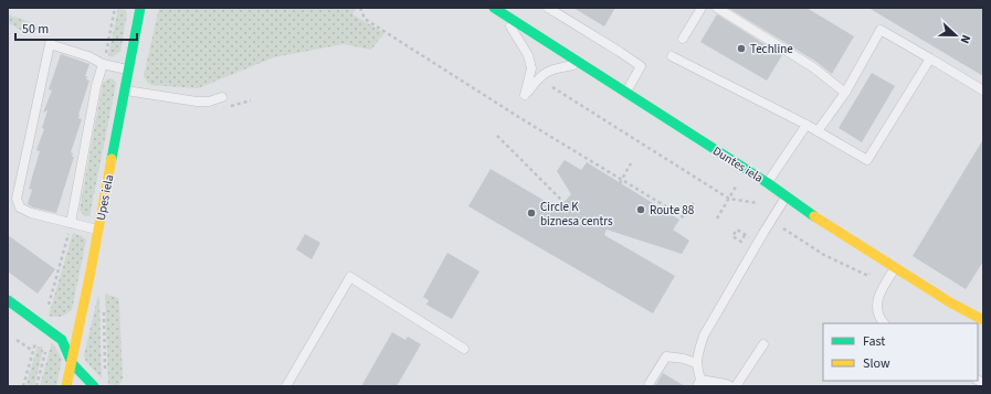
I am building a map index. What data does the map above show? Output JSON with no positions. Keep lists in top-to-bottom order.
{
  "streets": {
    "main road": ["Duntes iela", "Upes iela"]
  },
  "places": ["Techline", "Route 88", "Circle K biznesa centrs"],
  "legend": ["Fast", "Slow"],
  "scale_bar": "50 m",
  "north": "right"
}
